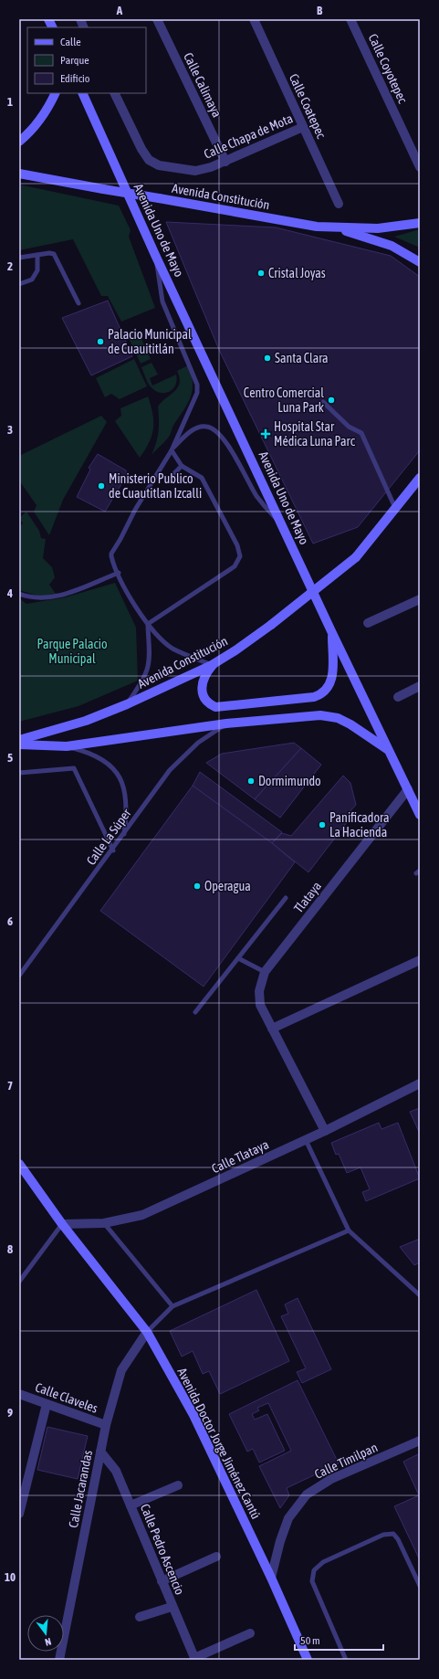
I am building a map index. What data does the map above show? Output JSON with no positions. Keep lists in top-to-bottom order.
{
  "streets": {
    "main road": ["Avenida Constitución", "Avenida Uno de Mayo", "Avenida Doctor Jorge Jiménez Cantú"],
    "street": [
      "Calle Coyotepec",
      "Calle Calimaya",
      "Calle Coatepec",
      "Calle Chapa de Mota",
      "Tlataya",
      "Calle Tlataya",
      "Calle Claveles",
      "Calle Timilpan",
      "Calle Jacarandas",
      "Calle Pedro Ascencio"
    ],
    "lane": ["Calle La Súper"]
  },
  "crossings": [
    ["Calle Calimaya", "Calle Chapa de Mota"],
    ["Calle Coatepec", "Calle Chapa de Mota"],
    ["Avenida Uno de Mayo", "Tlataya"],
    ["Tlataya", "Calle Tlataya"],
    ["Calle Tlataya", "Avenida Doctor Jorge Jiménez Cantú"],
    ["Calle Claveles", "Calle Jacarandas"],
    ["Avenida Doctor Jorge Jiménez Cantú", "Calle Timilpan"],
    ["Avenida Doctor Jorge Jiménez Cantú", "Calle Jacarandas"],
    ["Calle Jacarandas", "Calle Pedro Ascencio"]
  ],
  "parks": ["Parque Palacio Municipal"],
  "places": {
    "other": [
      "Cristal Joyas",
      "Palacio Municipal de Cuauititlán",
      "Santa Clara",
      "Centro Comercial Luna Park",
      "Ministerio Publico de Cuautitlan Izcalli",
      "Dormimundo",
      "Panificadora La Hacienda",
      "Operagua"
    ],
    "health": ["Hospital Star Médica Luna Parc"]
  },
  "legend": ["Calle", "Parque", "Edificio"],
  "scale_bar": "50 m",
  "north": "bottom",
  "grid": {
    "columns": ["A", "B"],
    "rows": [
      "1",
      "2",
      "3",
      "4",
      "5",
      "6",
      "7",
      "8",
      "9",
      "10"
    ]
  }
}
